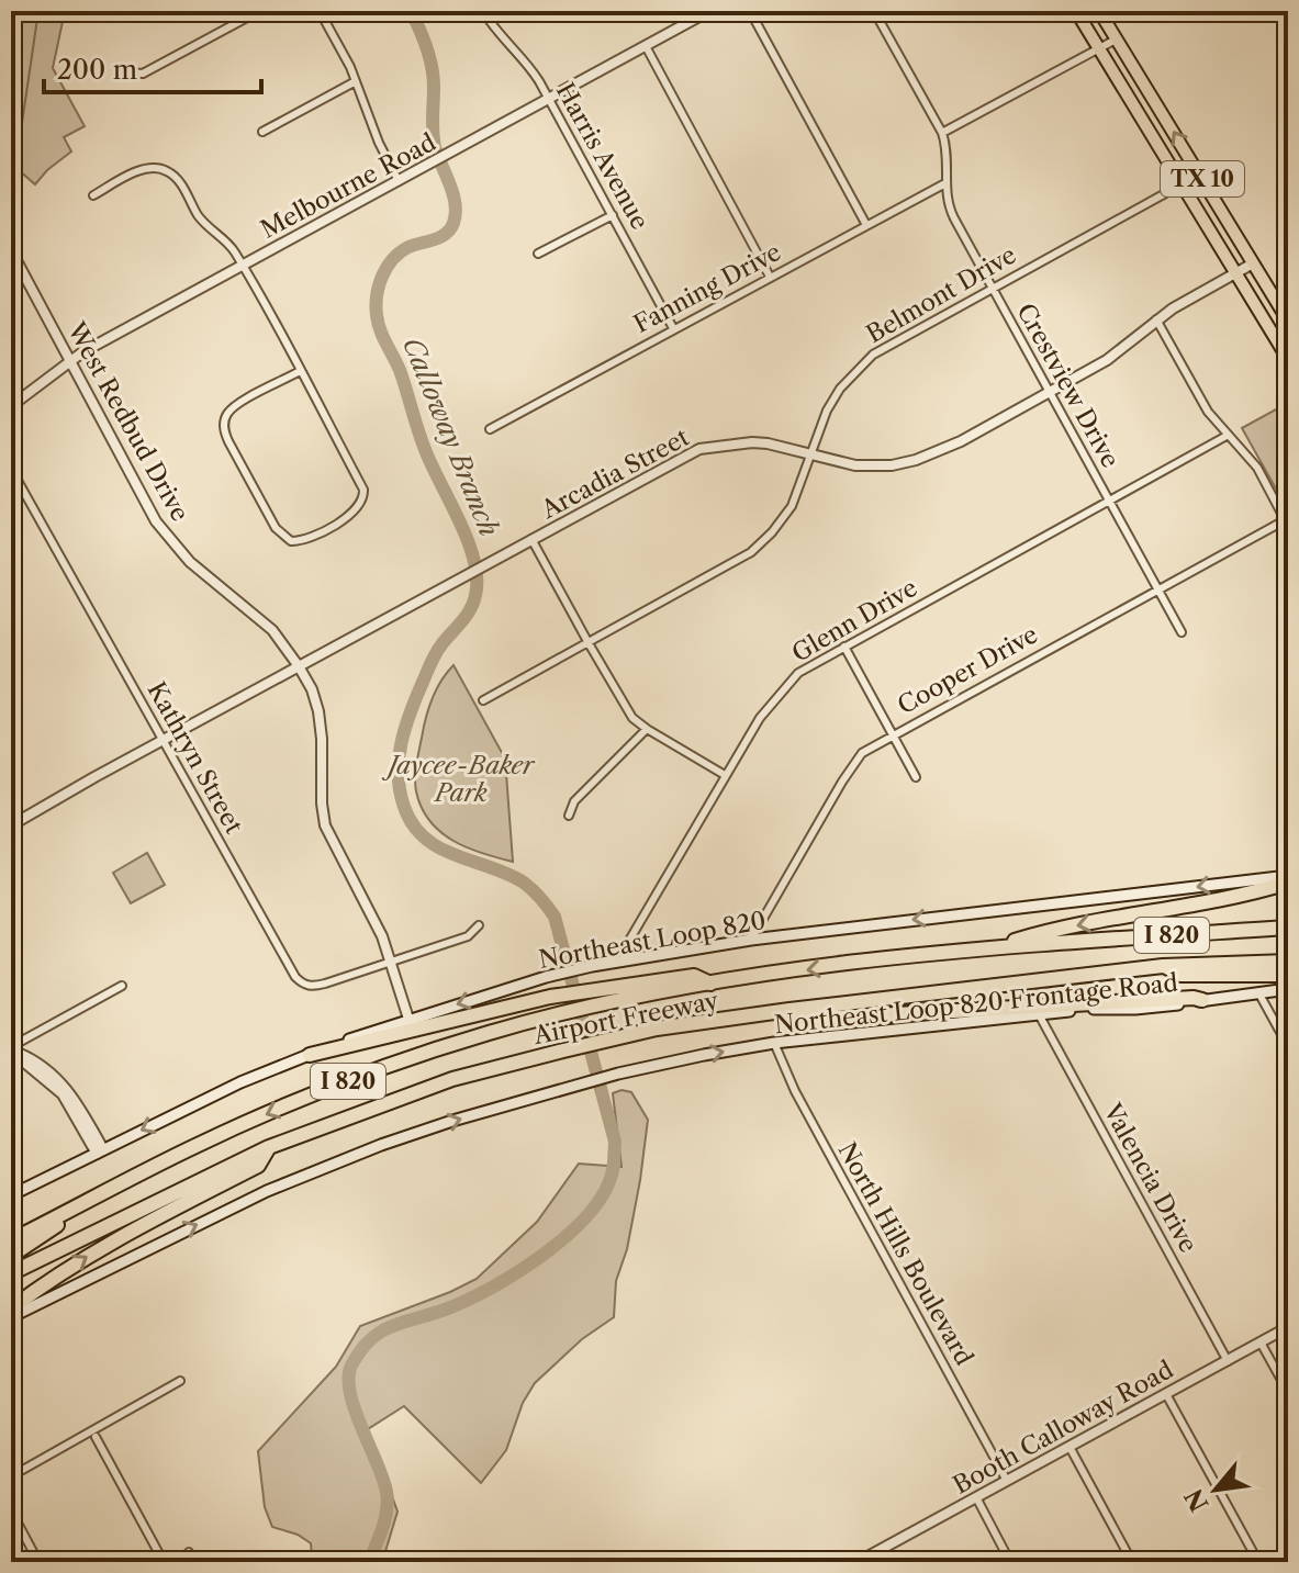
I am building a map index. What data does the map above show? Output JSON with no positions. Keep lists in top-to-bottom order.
{
  "streets": {
    "highway": ["I 820", "Airport Freeway"],
    "main road": ["TX 10", "Northeast Loop 820", "Northeast Loop 820 Frontage Road"],
    "street": [
      "Harris Avenue",
      "Melbourne Road",
      "Fanning Drive",
      "Belmont Drive",
      "Crestview Drive",
      "West Redbud Drive",
      "Arcadia Street",
      "Glenn Drive",
      "Cooper Drive",
      "Kathryn Street",
      "Valencia Drive",
      "North Hills Boulevard",
      "Booth Calloway Road"
    ]
  },
  "crossings": [
    ["Harris Avenue", "Melbourne Road"],
    ["Harris Avenue", "Fanning Drive"],
    ["TX 10", "Belmont Drive"],
    ["TX 10", "Arcadia Street"],
    ["Melbourne Road", "West Redbud Drive"],
    ["Fanning Drive", "Crestview Drive"],
    ["Belmont Drive", "Crestview Drive"],
    ["Belmont Drive", "Arcadia Street"],
    ["Crestview Drive", "Arcadia Street"],
    ["Crestview Drive", "Glenn Drive"],
    ["Crestview Drive", "Cooper Drive"],
    ["West Redbud Drive", "Arcadia Street"],
    ["West Redbud Drive", "Kathryn Street"],
    ["West Redbud Drive", "Northeast Loop 820"],
    ["Arcadia Street", "Kathryn Street"],
    ["Glenn Drive", "Northeast Loop 820"],
    ["Cooper Drive", "Northeast Loop 820"],
    ["I 820", "Airport Freeway"],
    ["Northeast Loop 820 Frontage Road", "Valencia Drive"],
    ["Northeast Loop 820 Frontage Road", "North Hills Boulevard"],
    ["Valencia Drive", "Booth Calloway Road"],
    ["North Hills Boulevard", "Booth Calloway Road"]
  ],
  "one_way": ["Northeast Loop 820", "Northeast Loop 820 Frontage Road"],
  "water": ["Calloway Branch"],
  "parks": ["Jaycee-Baker Park"],
  "scale_bar": "200 m",
  "north": "bottom left"
}
